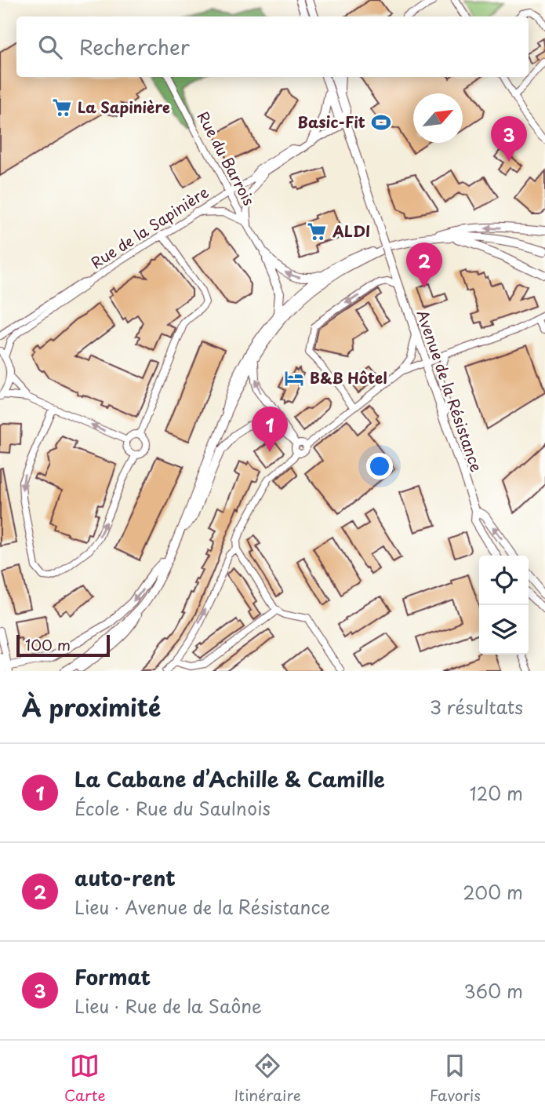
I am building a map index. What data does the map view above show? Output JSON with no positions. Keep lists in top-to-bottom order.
{
  "streets": {
    "main road": ["Avenue de la Résistance"],
    "street": ["Rue du Barrois", "Rue de la Sapinière"]
  },
  "crossings": [
    ["Rue du Barrois", "Rue de la Sapinière"],
    ["Rue de la Sapinière", "Avenue de la Résistance"]
  ],
  "places": {
    "supermarket": ["La Sapinière", "ALDI"],
    "sports": ["Basic-Fit"],
    "hotel": ["B&B Hôtel"]
  },
  "scale_bar": "100 m",
  "north": "top right",
  "page": {
    "search": "Rechercher",
    "pins": ["3", "2", "1"],
    "scale": "100 m",
    "heading": ["À proximité", "3 résultats"],
    "list": [
      {
        "mark": "1",
        "name": "La Cabane d’Achille & Camille",
        "note": "École · Rue du Saulnois",
        "value": "120 m"
      },
      {
        "mark": "2",
        "name": "auto-rent",
        "note": "Lieu · Avenue de la Résistance",
        "value": "200 m"
      },
      {
        "mark": "3",
        "name": "Format",
        "note": "Lieu · Rue de la Saône",
        "value": "360 m"
      }
    ],
    "nav": ["Carte", "Itinéraire", "Favoris"]
  }
}
